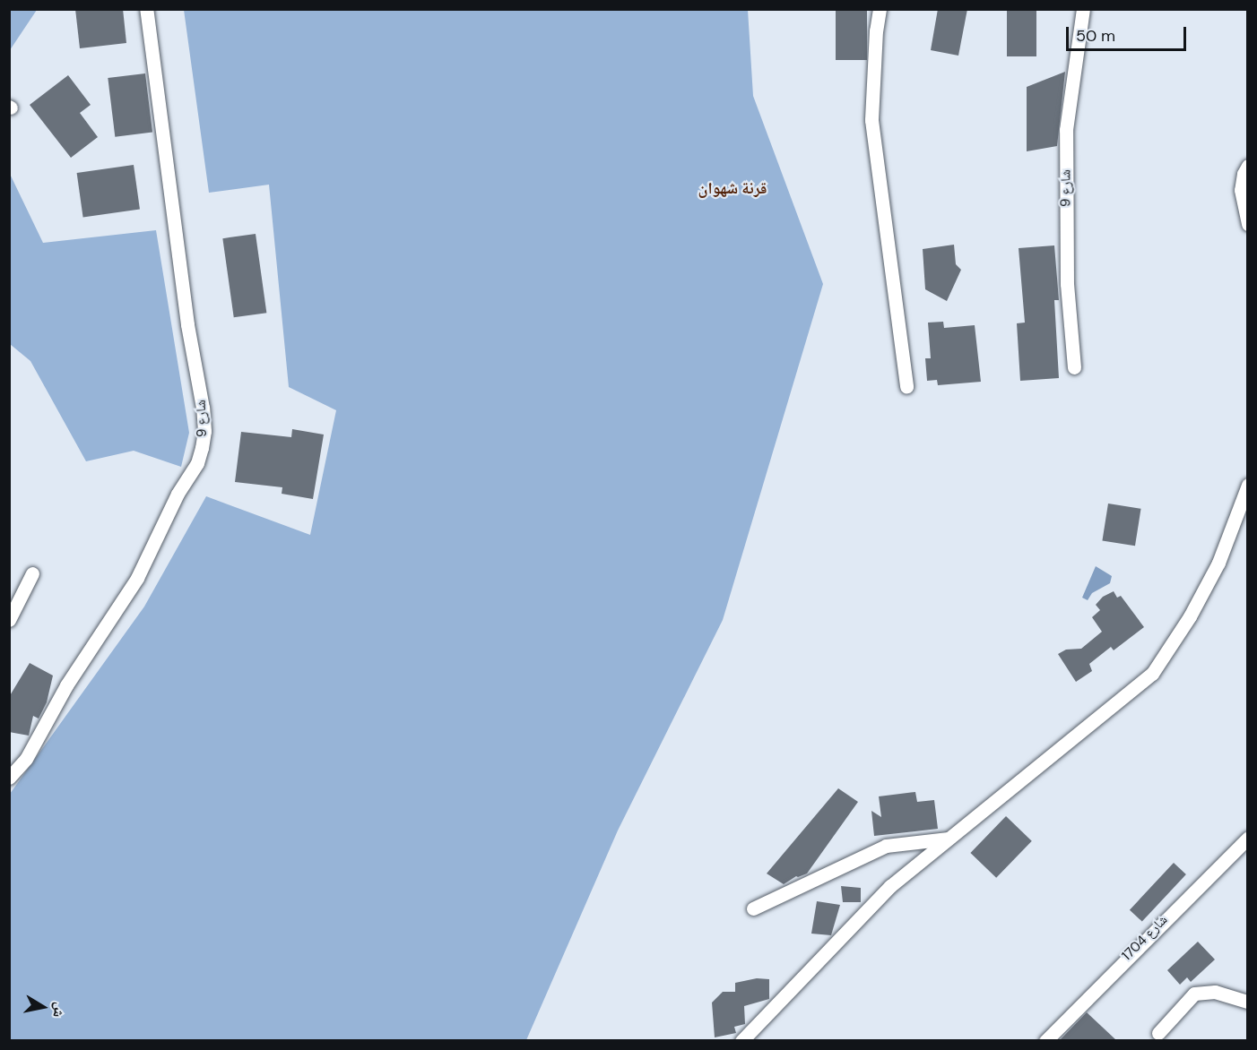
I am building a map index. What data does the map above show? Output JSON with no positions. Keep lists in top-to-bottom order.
{
  "streets": {
    "street": ["شارع 9", "شارع 1704"]
  },
  "districts": ["قرنة شهوان"],
  "scale_bar": "50 m",
  "north": "right"
}
